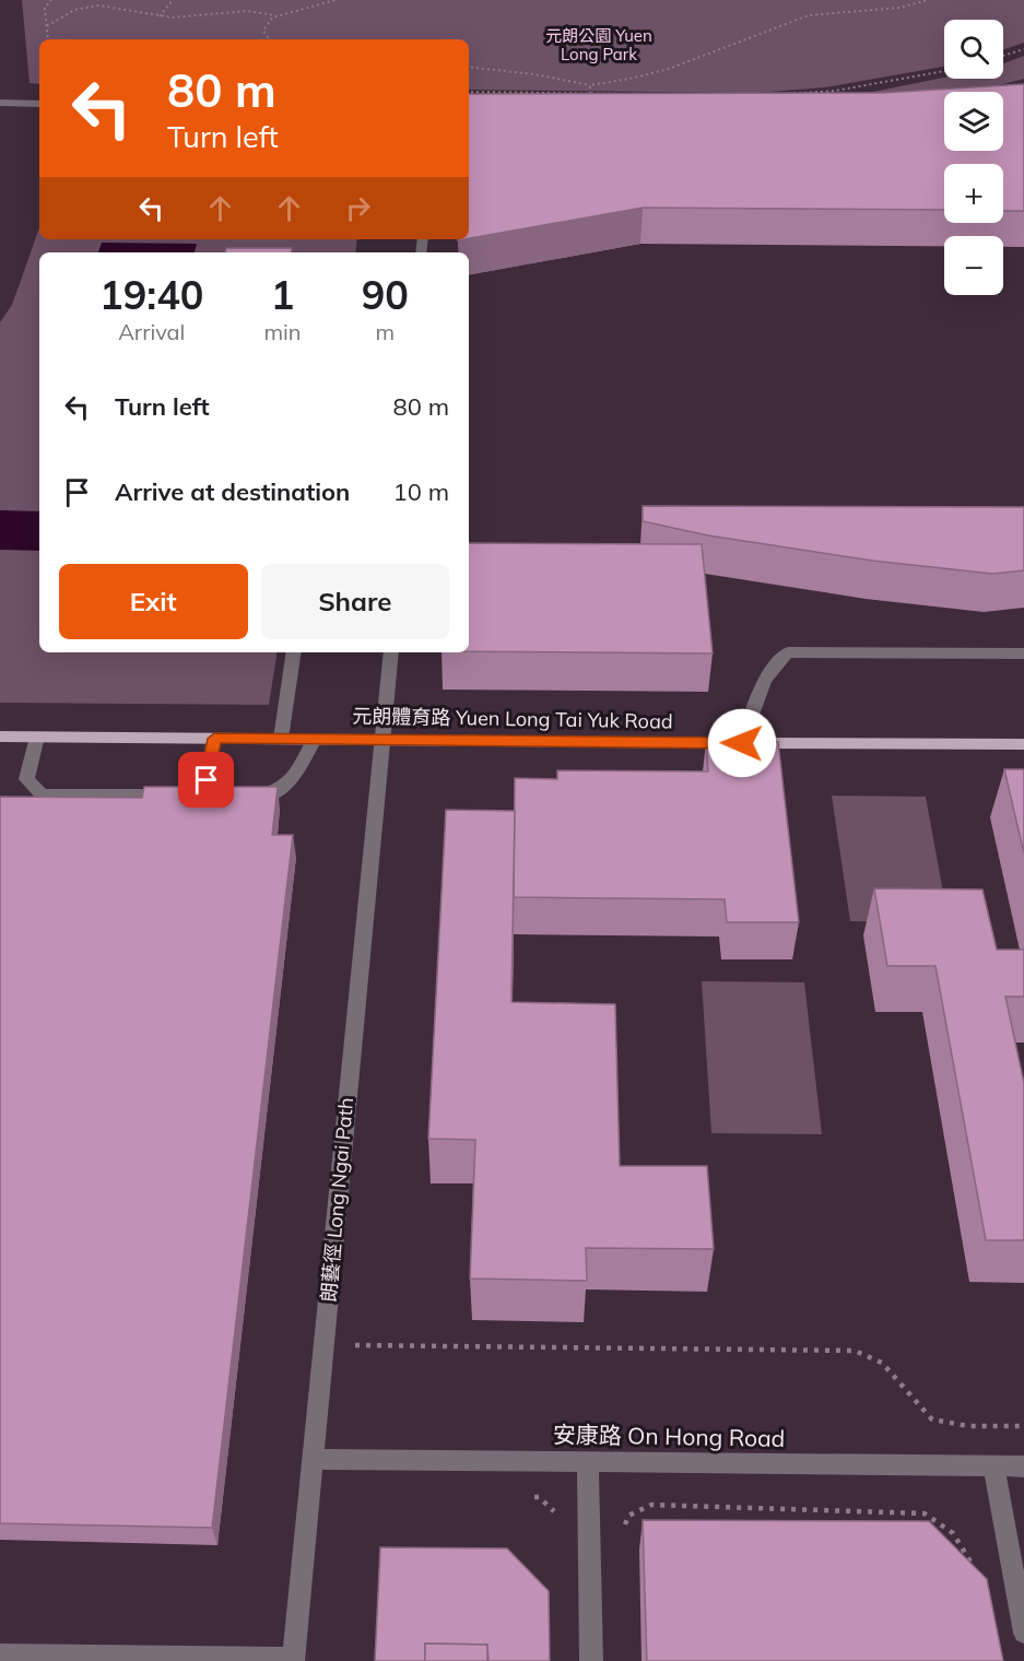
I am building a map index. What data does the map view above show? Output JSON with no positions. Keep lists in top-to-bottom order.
{
  "streets": {
    "main road": ["元朗體育路 Yuen Long Tai Yuk Road"],
    "street": ["朗藝徑 Long Ngai Path", "安康路 On Hong Road"]
  },
  "crossings": [
    ["元朗體育路 Yuen Long Tai Yuk Road", "朗藝徑 Long Ngai Path"],
    ["朗藝徑 Long Ngai Path", "安康路 On Hong Road"]
  ],
  "parks": ["元朗公園 Yuen Long Park"],
  "page": {
    "map_buttons": ["+", "−"],
    "turn": ["80 m", "Turn left"],
    "eta": [
      "19:40",
      "Arrival",
      "1",
      "min",
      "90",
      "m"
    ],
    "list": [
      {
        "name": "Turn left",
        "value": "80 m"
      },
      {
        "name": "Arrive at destination",
        "value": "10 m"
      }
    ],
    "buttons": ["Exit", "Share"]
  }
}
